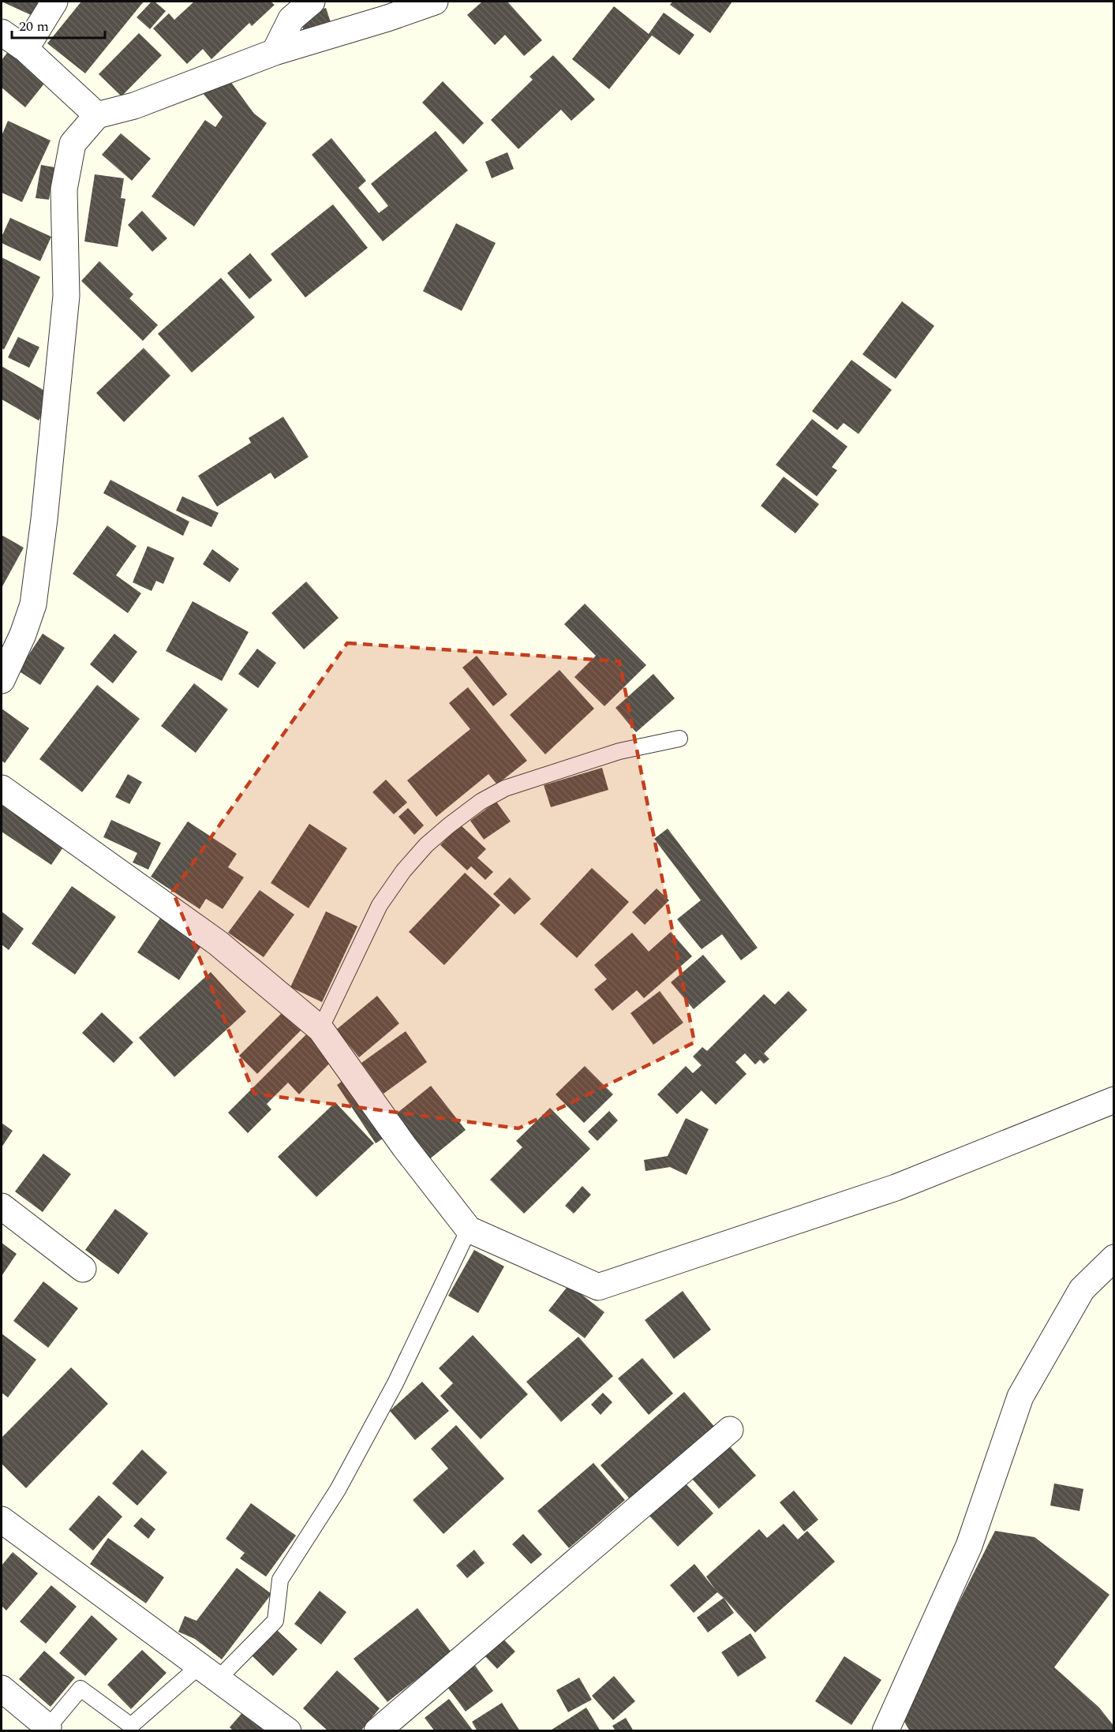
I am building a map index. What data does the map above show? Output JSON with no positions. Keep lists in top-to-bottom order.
{
  "scale_bar": "20 m"
}
